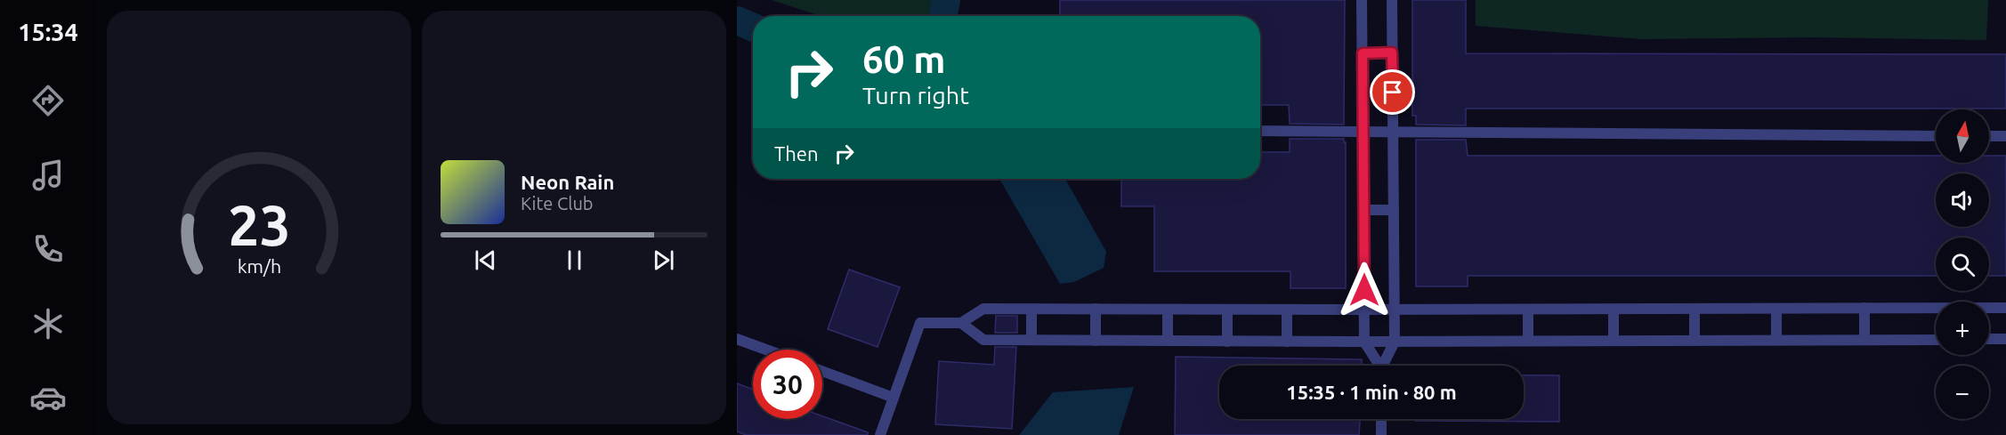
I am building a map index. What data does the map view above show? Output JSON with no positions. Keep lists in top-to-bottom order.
{
  "north": "top",
  "page": {
    "tabs": "15:34",
    "turn": ["60 m", "Turn right"],
    "map_buttons": ["+", "−"],
    "then": "Then",
    "song": ["Neon Rain", "Kite Club"],
    "limit": "30",
    "trip": "15:35 · 1 min · 80 m",
    "gauge": ["23", "km/h"]
  }
}
